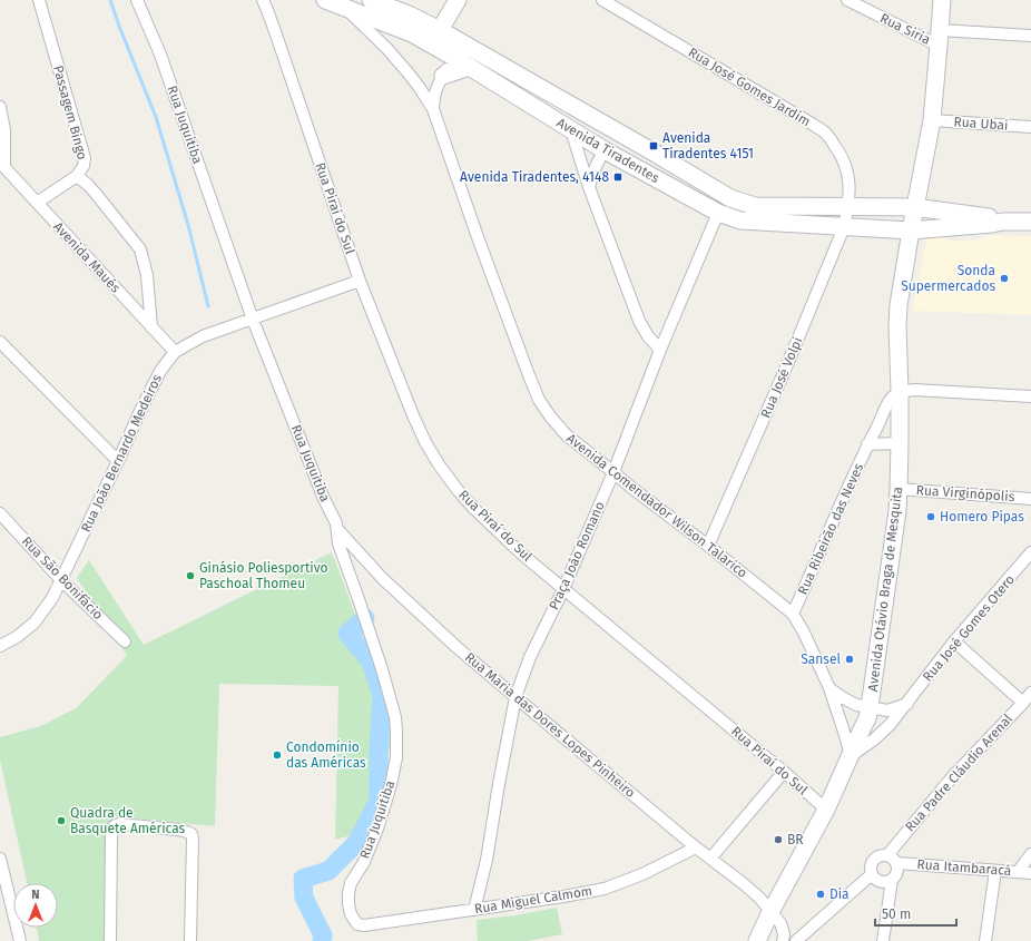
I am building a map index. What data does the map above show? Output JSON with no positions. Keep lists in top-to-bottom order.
{
  "streets": {
    "main road": ["Avenida Tiradentes", "Avenida Otávio Braga de Mesquita"],
    "street": [
      "Rua Siria",
      "Rua José Gomes Jardim",
      "Passagem Bingo",
      "Rua Ubai",
      "Rua Juquitiba",
      "Rua Piraí do Sul",
      "Avenida Maués",
      "Rua José Volpi",
      "Rua João Bernardo Medeiros",
      "Rua Virginópolis",
      "Avenida Comendador Wilson Talarico",
      "Rua Ribeirão das Neves",
      "Praça João Romano",
      "Rua São Bonifácio",
      "Rua José Gomes Otero",
      "Rua Maria das Dores Lopes Pinheiro",
      "Rua Padre Cláudio Arenal",
      "Rua Itambaracá",
      "Rua Miguel Calmom"
    ]
  },
  "crossings": [
    ["Rua Siria", "Avenida Otávio Braga de Mesquita"],
    ["Rua José Gomes Jardim", "Avenida Tiradentes"],
    ["Rua José Gomes Jardim", "Rua José Volpi"],
    ["Passagem Bingo", "Avenida Maués"],
    ["Rua Ubai", "Avenida Otávio Braga de Mesquita"],
    ["Rua Juquitiba", "Rua João Bernardo Medeiros"],
    ["Rua Juquitiba", "Rua Maria das Dores Lopes Pinheiro"],
    ["Rua Juquitiba", "Rua Miguel Calmom"],
    ["Avenida Tiradentes", "Rua José Volpi"],
    ["Avenida Tiradentes", "Avenida Comendador Wilson Talarico"],
    ["Avenida Tiradentes", "Praça João Romano"],
    ["Avenida Tiradentes", "Avenida Otávio Braga de Mesquita"],
    ["Rua Piraí do Sul", "Rua João Bernardo Medeiros"],
    ["Rua Piraí do Sul", "Praça João Romano"],
    ["Rua Piraí do Sul", "Avenida Otávio Braga de Mesquita"],
    ["Avenida Maués", "Rua João Bernardo Medeiros"],
    ["Rua José Volpi", "Avenida Comendador Wilson Talarico"],
    ["Rua João Bernardo Medeiros", "Rua São Bonifácio"],
    ["Rua Virginópolis", "Avenida Otávio Braga de Mesquita"],
    ["Avenida Comendador Wilson Talarico", "Rua Ribeirão das Neves"],
    ["Avenida Comendador Wilson Talarico", "Praça João Romano"],
    ["Avenida Comendador Wilson Talarico", "Avenida Otávio Braga de Mesquita"],
    ["Avenida Comendador Wilson Talarico", "Rua José Gomes Otero"],
    ["Rua Ribeirão das Neves", "Avenida Otávio Braga de Mesquita"],
    ["Praça João Romano", "Rua Maria das Dores Lopes Pinheiro"],
    ["Praça João Romano", "Rua Miguel Calmom"],
    ["Avenida Otávio Braga de Mesquita", "Rua José Gomes Otero"],
    ["Avenida Otávio Braga de Mesquita", "Rua Maria das Dores Lopes Pinheiro"],
    ["Rua Maria das Dores Lopes Pinheiro", "Rua Miguel Calmom"],
    ["Rua Padre Cláudio Arenal", "Rua Itambaracá"]
  ],
  "places": {
    "transit": ["Avenida Tiradentes 4151", "Avenida Tiradentes, 4148"],
    "other": [
      "Sonda Supermercados",
      "Homero Pipas",
      "Ginásio Poliesportivo Paschoal Thomeu",
      "Sansel",
      "Condomínio das Américas",
      "Quadra de Basquete Américas",
      "BR",
      "Dia"
    ]
  },
  "scale_bar": "50 m",
  "north": "top"
}
